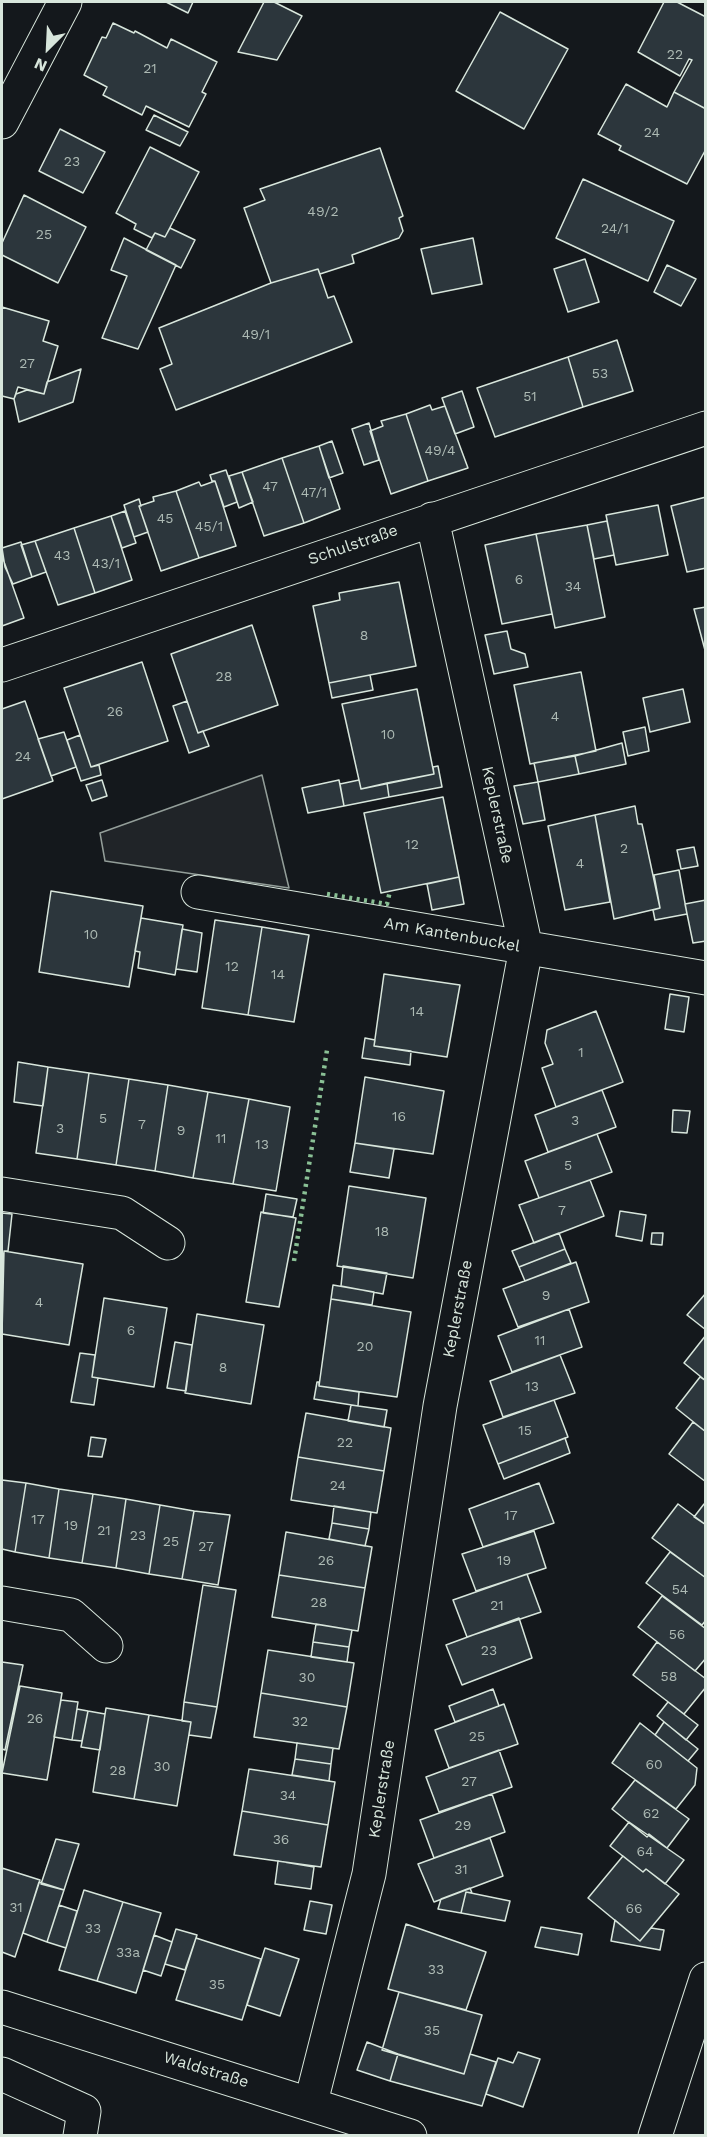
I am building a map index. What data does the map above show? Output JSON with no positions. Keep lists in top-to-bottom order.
{
  "streets": {
    "street": [
      "Schulstraße",
      "Keplerstraße",
      "Am Kantenbuckel",
      "Waldstraße"
    ]
  },
  "crossings": [
    ["Schulstraße", "Keplerstraße"],
    ["Keplerstraße", "Am Kantenbuckel"],
    ["Keplerstraße", "Waldstraße"]
  ],
  "house_numbers": [
    "22",
    "21",
    "24",
    "23",
    "49/2",
    "24/1",
    "25",
    "49/1",
    "27",
    "53",
    "51",
    "49/4",
    "47",
    "47/1",
    "45",
    "45/1",
    "43",
    "43/1",
    "6",
    "34",
    "8",
    "28",
    "26",
    "4",
    "10",
    "24",
    "12",
    "2",
    "4",
    "10",
    "12",
    "14",
    "14",
    "1",
    "16",
    "5",
    "3",
    "7",
    "3",
    "9",
    "11",
    "13",
    "5",
    "7",
    "18",
    "9",
    "4",
    "6",
    "11",
    "20",
    "8",
    "13",
    "15",
    "22",
    "24",
    "17",
    "17",
    "19",
    "21",
    "23",
    "25",
    "27",
    "26",
    "19",
    "54",
    "28",
    "21",
    "56",
    "23",
    "58",
    "30",
    "26",
    "32",
    "25",
    "60",
    "30",
    "28",
    "27",
    "34",
    "62",
    "29",
    "36",
    "64",
    "31",
    "31",
    "66",
    "33",
    "33a",
    "33",
    "35",
    "35"
  ],
  "north": "bottom left"
}
